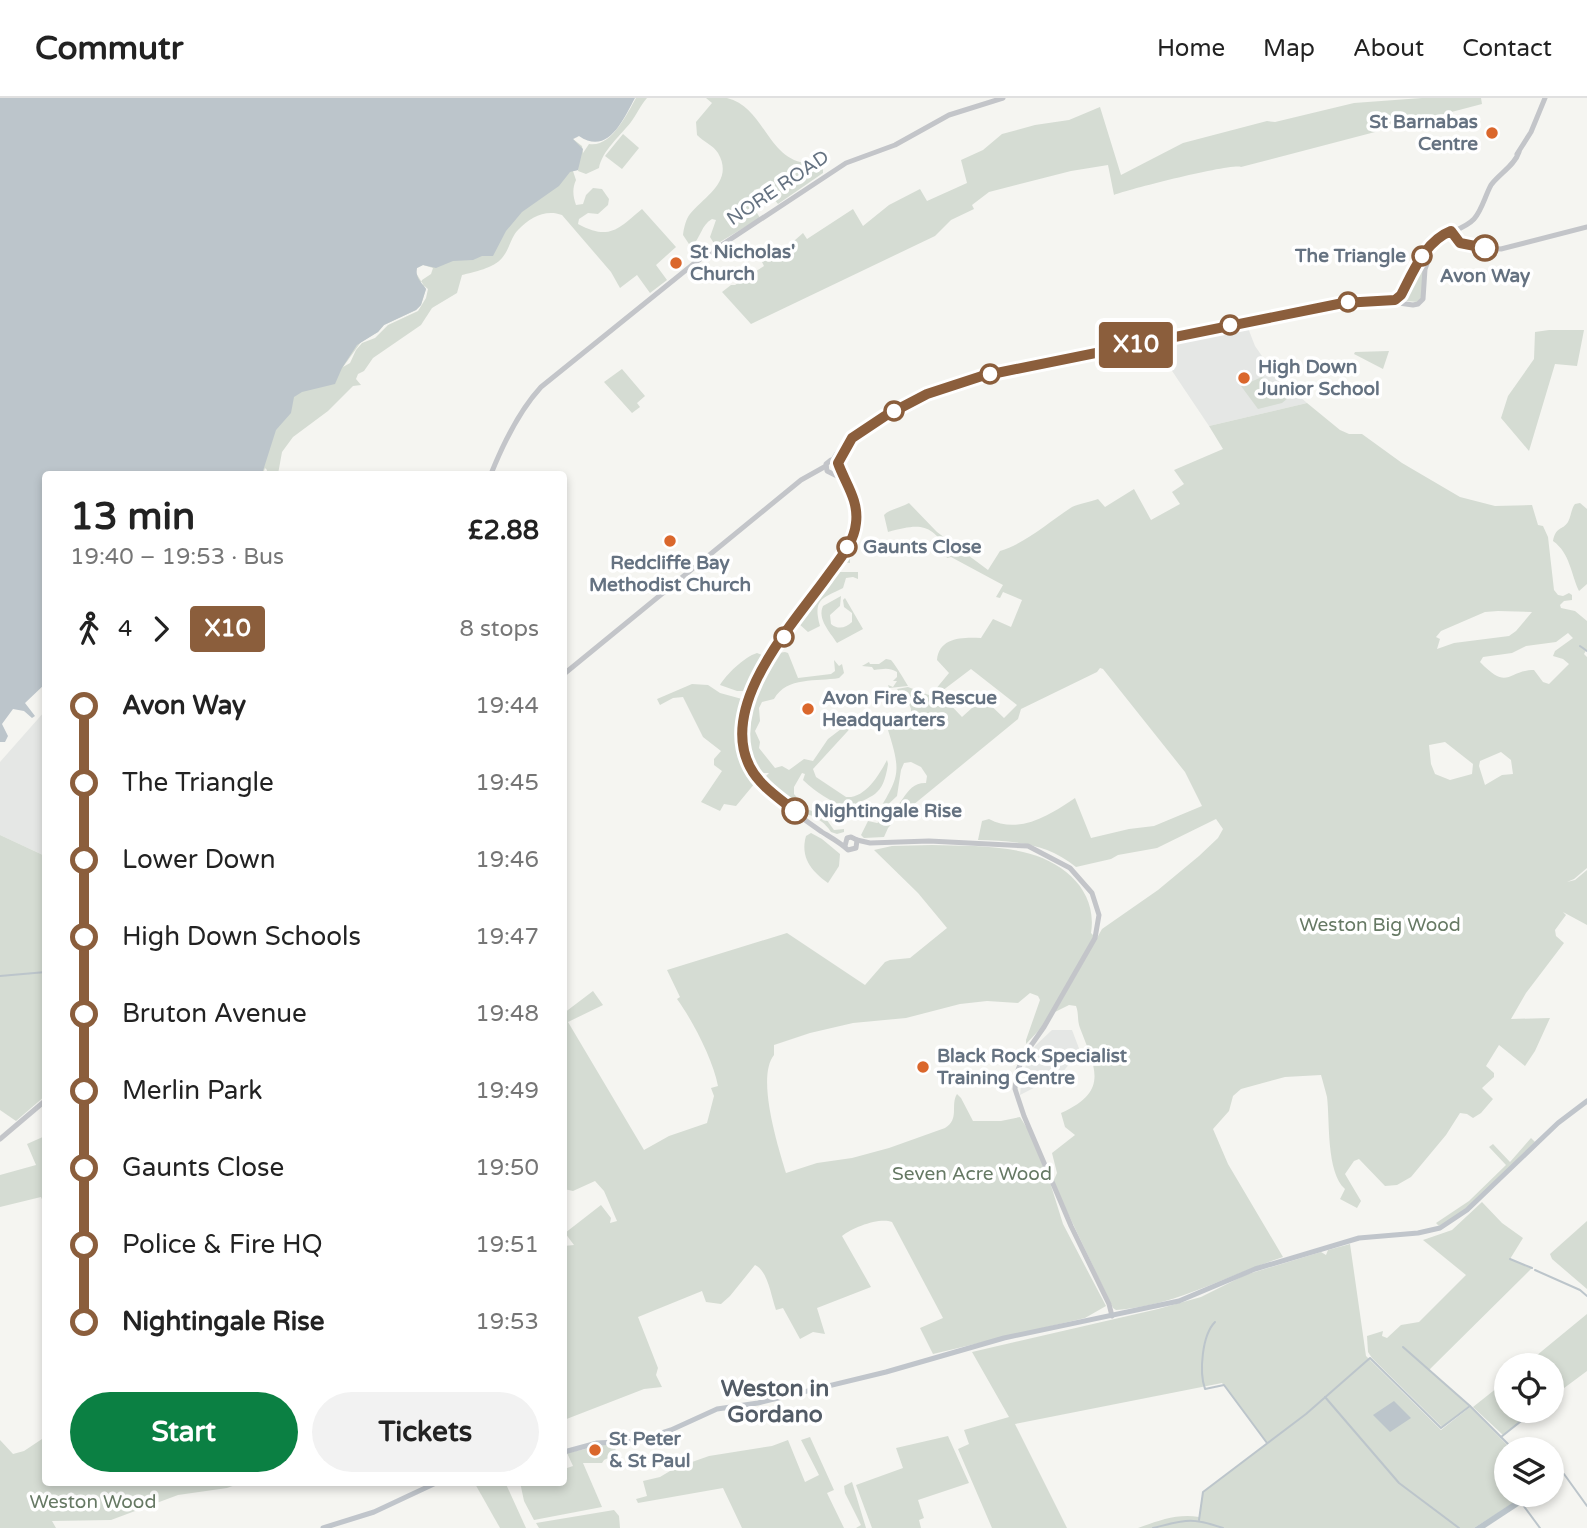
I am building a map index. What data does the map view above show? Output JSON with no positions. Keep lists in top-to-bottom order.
{
  "streets": {
    "street": ["NORE ROAD"]
  },
  "districts": ["Weston in Gordano"],
  "parks": ["Weston Big Wood", "Seven Acre Wood", "Weston Wood"],
  "places": [
    "St Barnabas Centre",
    "Avon Way",
    "The Triangle",
    "St Nicholas' Church",
    "High Down Junior School",
    "Redcliffe Bay Methodist Church",
    "Gaunts Close",
    "Avon Fire & Rescue Headquarters",
    "Nightingale Rise",
    "Black Rock Specialist Training Centre",
    "St Peter & St Paul"
  ],
  "lines": ["bus line X10"],
  "page": {
    "header": "Commutr",
    "nav": [
      "Home",
      "Map",
      "About",
      "Contact"
    ],
    "on_map": "X10",
    "heading": ["13 min", "19:40 – 19:53 · Bus", "£2.88"],
    "legs": ["4", "X10", "8 stops"],
    "list": [
      {
        "name": "Avon Way",
        "value": "19:44"
      },
      {
        "name": "The Triangle",
        "value": "19:45"
      },
      {
        "name": "Lower Down",
        "value": "19:46"
      },
      {
        "name": "High Down Schools",
        "value": "19:47"
      },
      {
        "name": "Bruton Avenue",
        "value": "19:48"
      },
      {
        "name": "Merlin Park",
        "value": "19:49"
      },
      {
        "name": "Gaunts Close",
        "value": "19:50"
      },
      {
        "name": "Police & Fire HQ",
        "value": "19:51"
      },
      {
        "name": "Nightingale Rise",
        "value": "19:53"
      }
    ],
    "buttons": ["Start", "Tickets"]
  }
}
